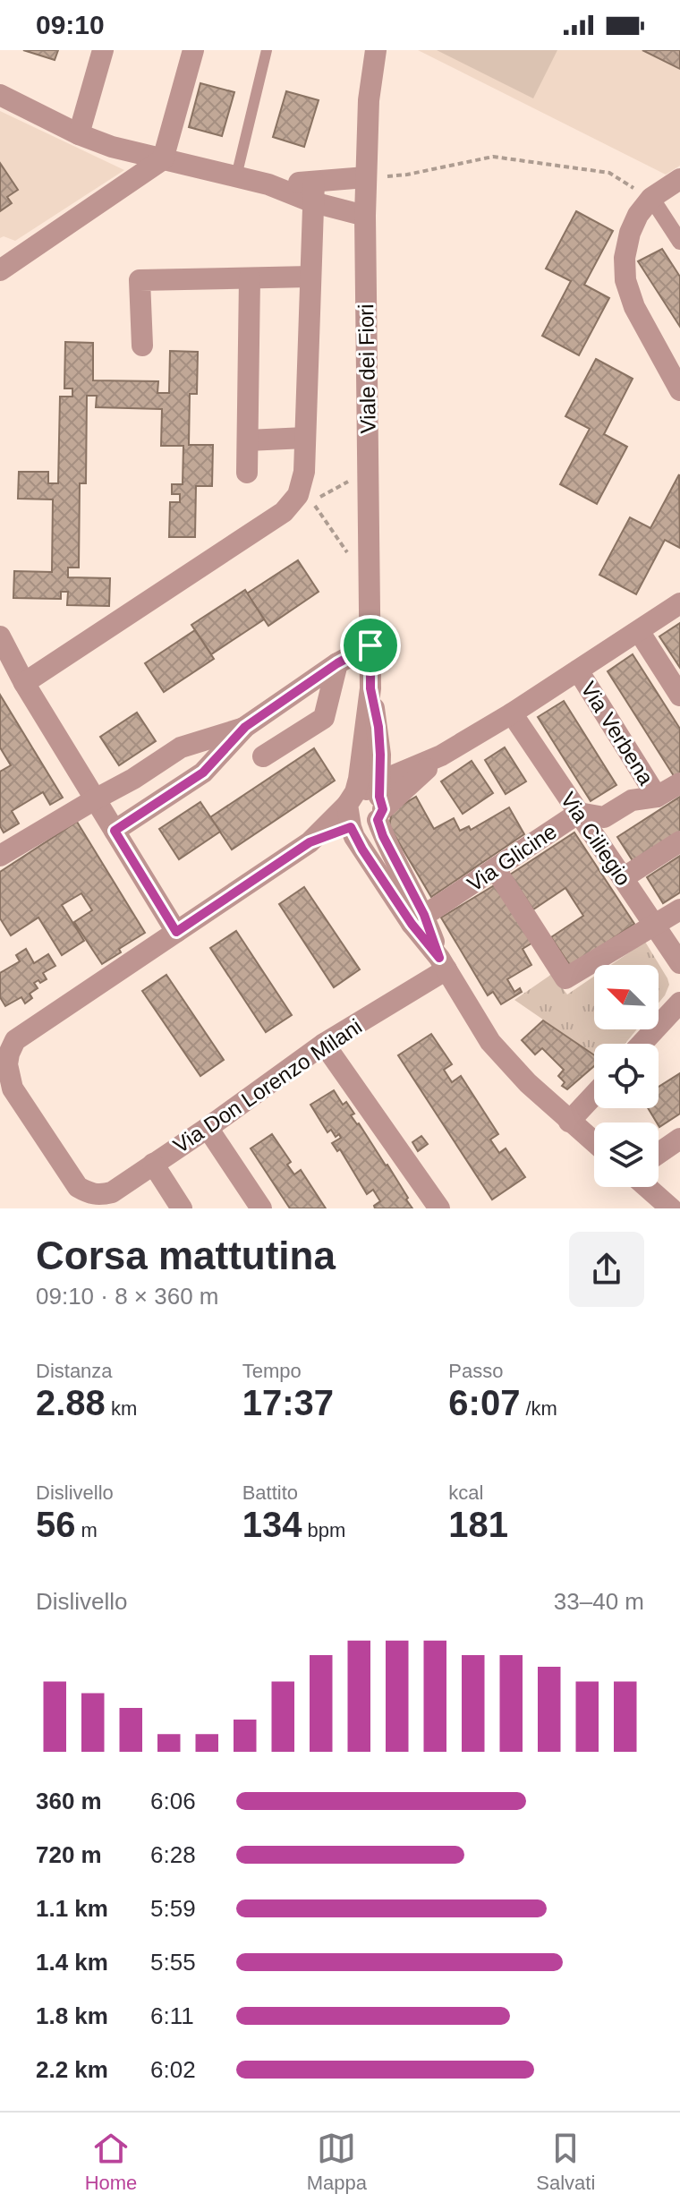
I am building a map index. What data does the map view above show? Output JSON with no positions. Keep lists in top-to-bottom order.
{
  "streets": {
    "street": [
      "Viale dei Fiori",
      "Via Verbena",
      "Via Ciliegio",
      "Via Glicine",
      "Via Don Lorenzo Milani"
    ]
  },
  "crossings": [
    ["Via Verbena", "Via Glicine"],
    ["Via Ciliegio", "Via Glicine"]
  ],
  "north": "top left",
  "page": {
    "status": "09:10",
    "heading": ["Corsa mattutina", "09:10 · 8 × 360 m"],
    "stats": [
      ["Distanza", "2.88 km"],
      ["Tempo", "17:37"],
      ["Passo", "6:07 /km"],
      ["Dislivello", "56 m"],
      ["Battito", "134 bpm"],
      ["kcal", "181"]
    ],
    "chart": ["Dislivello", "33–40 m"],
    "list": [
      {
        "name": "360 m",
        "note": "6:06"
      },
      {
        "name": "720 m",
        "note": "6:28"
      },
      {
        "name": "1.1 km",
        "note": "5:59"
      },
      {
        "name": "1.4 km",
        "note": "5:55"
      },
      {
        "name": "1.8 km",
        "note": "6:11"
      },
      {
        "name": "2.2 km",
        "note": "6:02"
      }
    ],
    "tabs": ["Home", "Mappa", "Salvati"]
  }
}
